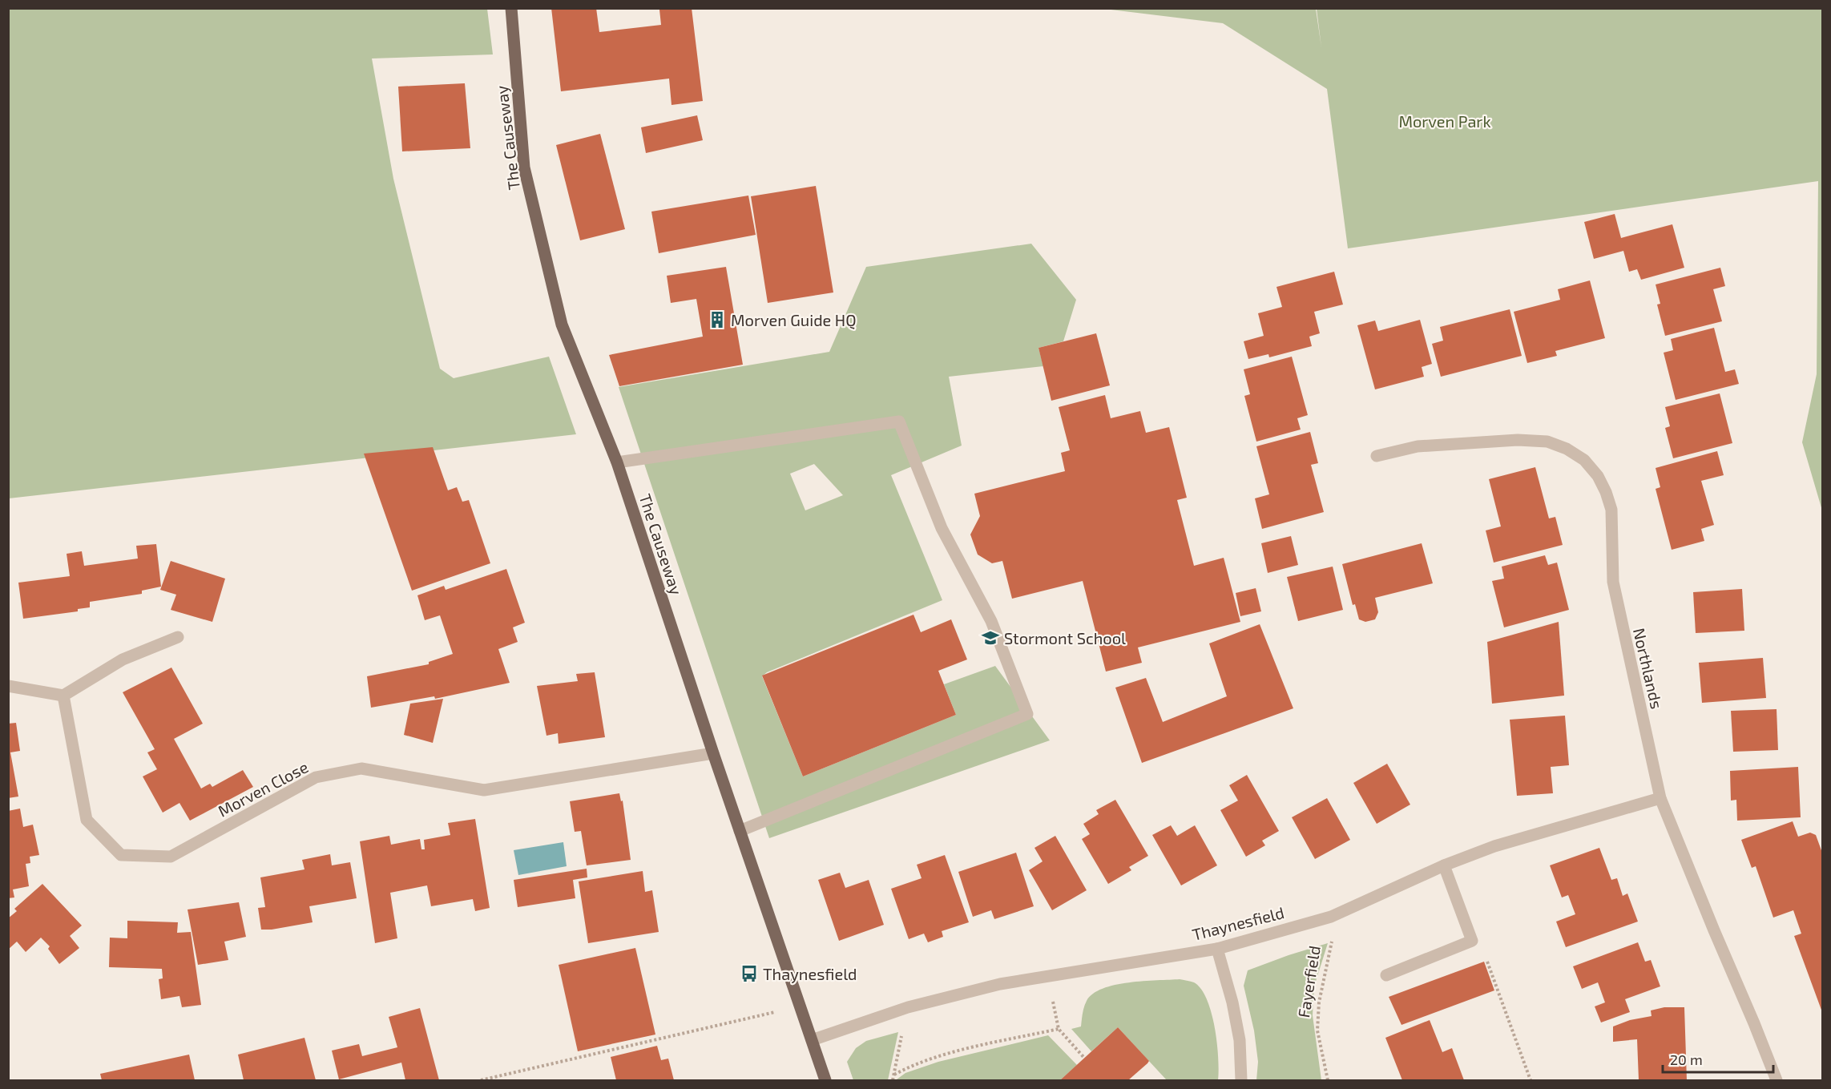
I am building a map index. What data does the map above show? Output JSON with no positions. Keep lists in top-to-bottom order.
{
  "streets": {
    "main road": ["The Causeway"],
    "street": ["Northlands", "Morven Close", "Thaynesfield"],
    "path": ["Fayerfield"]
  },
  "crossings": [
    ["The Causeway", "Morven Close"],
    ["The Causeway", "Thaynesfield"],
    ["Northlands", "Thaynesfield"],
    ["Thaynesfield", "Fayerfield"]
  ],
  "parks": ["Morven Park"],
  "places": {
    "building": ["Morven Guide HQ"],
    "school or university": ["Stormont School"],
    "bus stop": ["Thaynesfield"]
  },
  "scale_bar": "20 m"
}
